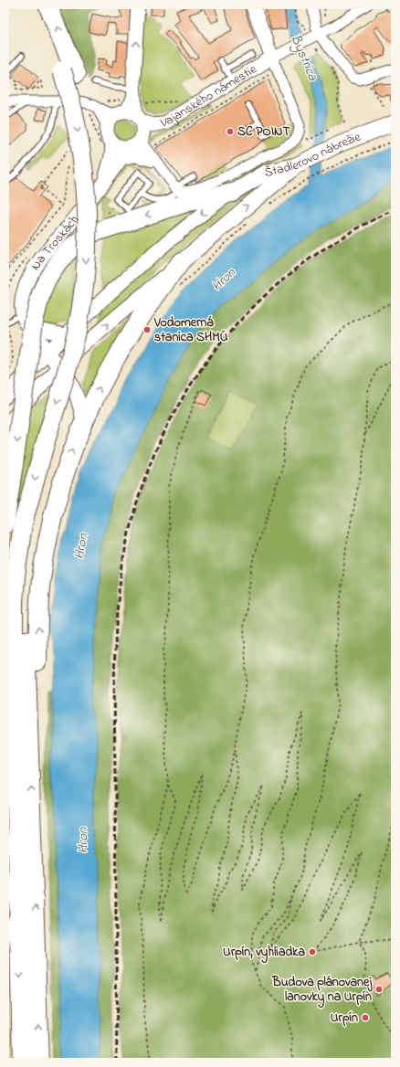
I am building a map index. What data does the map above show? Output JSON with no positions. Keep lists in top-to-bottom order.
{
  "streets": {
    "main road": ["Štadlerovo nábrežie"],
    "street": ["Vajanského námestie", "Na Troskách"]
  },
  "water": ["Bystrica", "Hron"],
  "places": [
    "SC POINT",
    "Vodomerná stanica SHMÚ",
    "Urpín, vyhliadka",
    "Budova plánovanej lanovky na Urpín",
    "Urpín"
  ]
}
